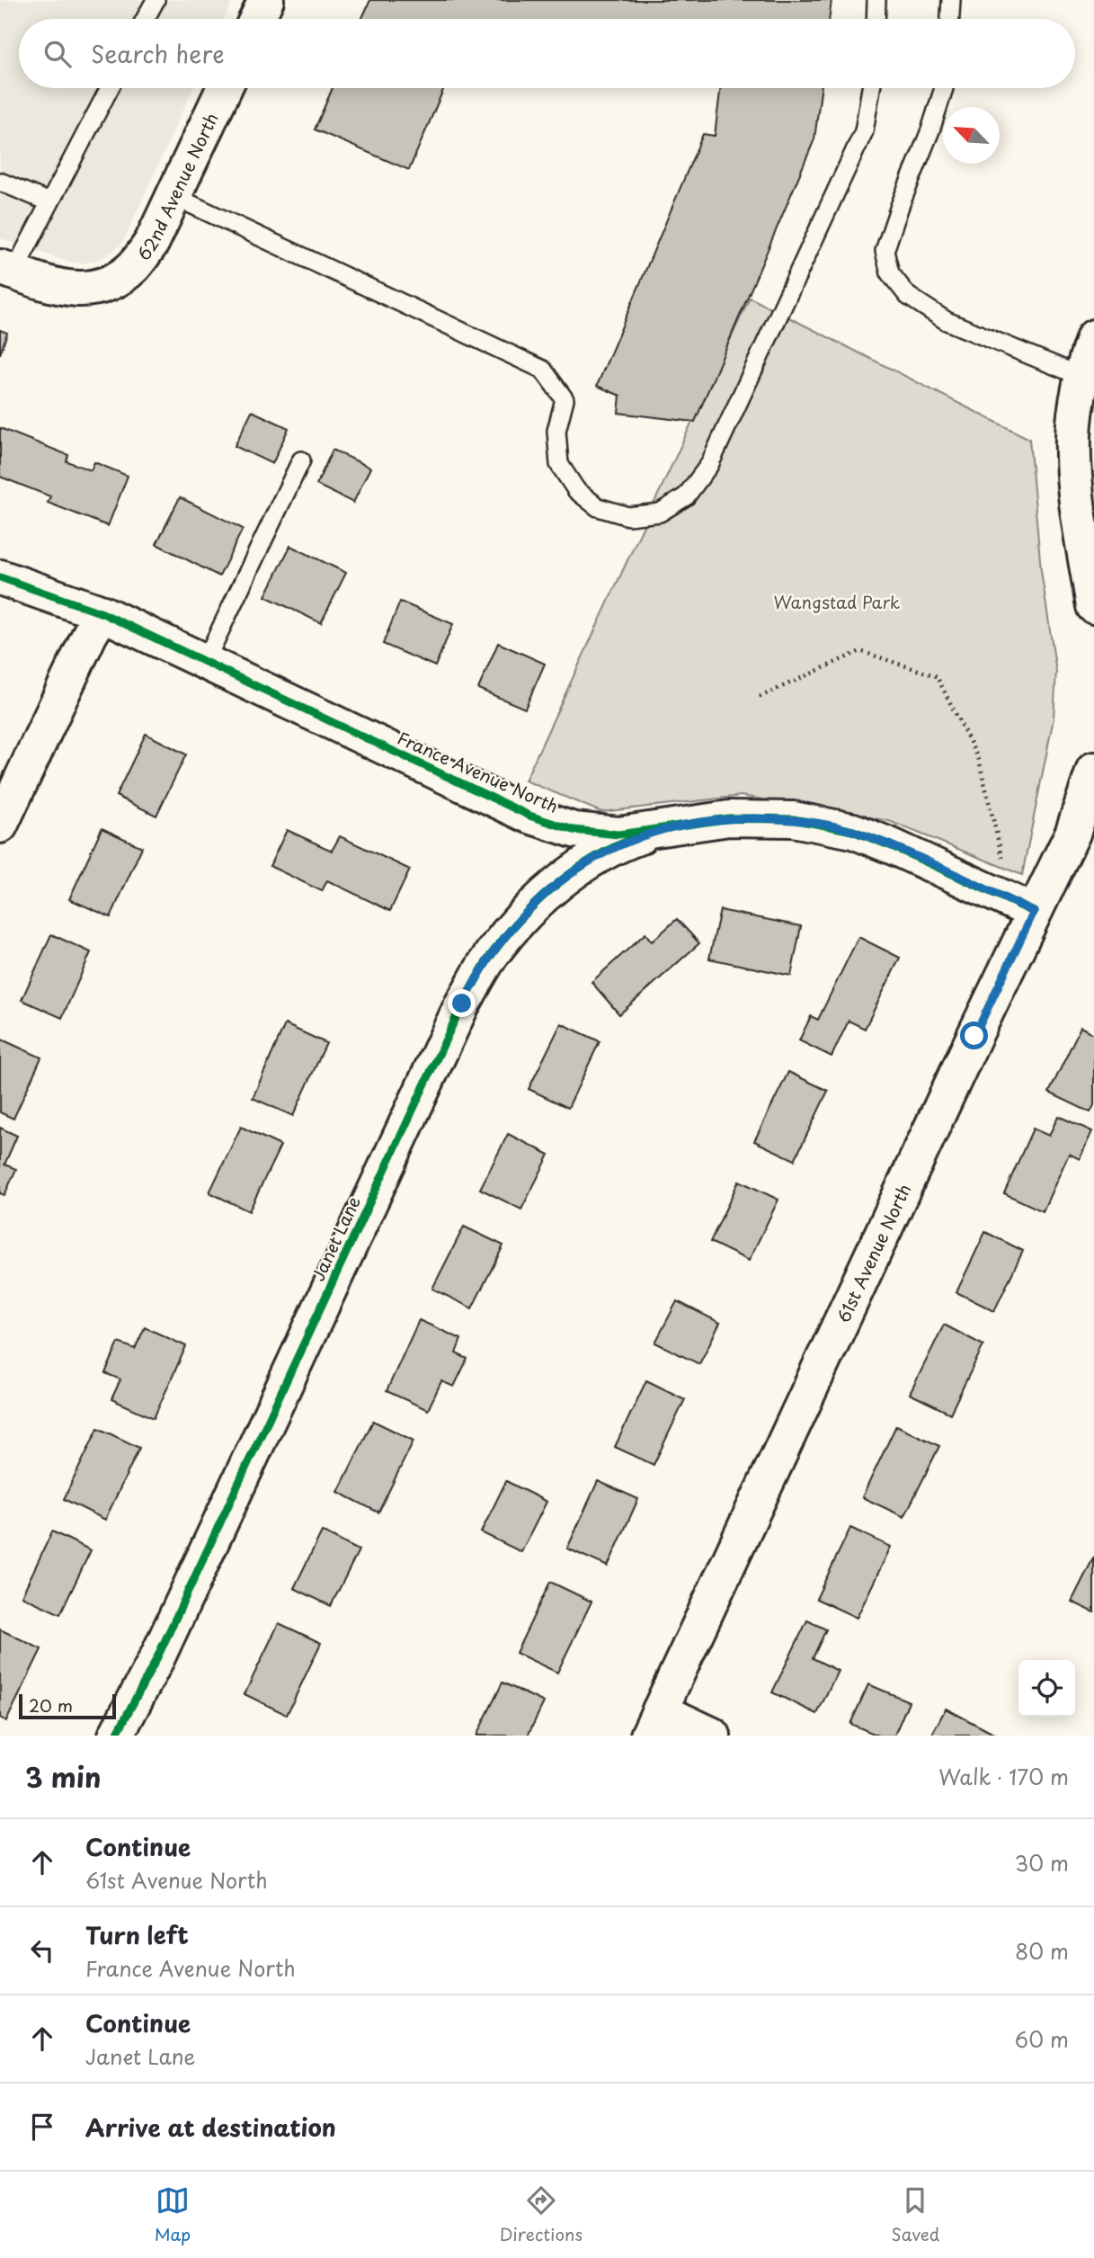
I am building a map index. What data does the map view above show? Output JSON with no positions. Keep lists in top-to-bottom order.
{
  "streets": {
    "street": [
      "62nd Avenue North",
      "France Avenue North",
      "Janet Lane",
      "61st Avenue North"
    ]
  },
  "crossings": [
    ["France Avenue North", "Janet Lane"],
    ["France Avenue North", "61st Avenue North"]
  ],
  "parks": ["Wangstad Park"],
  "scale_bar": "20 m",
  "north": "top left",
  "page": {
    "search": "Search here",
    "scale": "20 m",
    "heading": ["3 min", "Walk · 170 m"],
    "list": [
      ["Continue", "61st Avenue North", "30 m"],
      ["Turn left", "France Avenue North", "80 m"],
      ["Continue", "Janet Lane", "60 m"],
      "Arrive at destination"
    ],
    "nav": ["Map", "Directions", "Saved"]
  }
}
